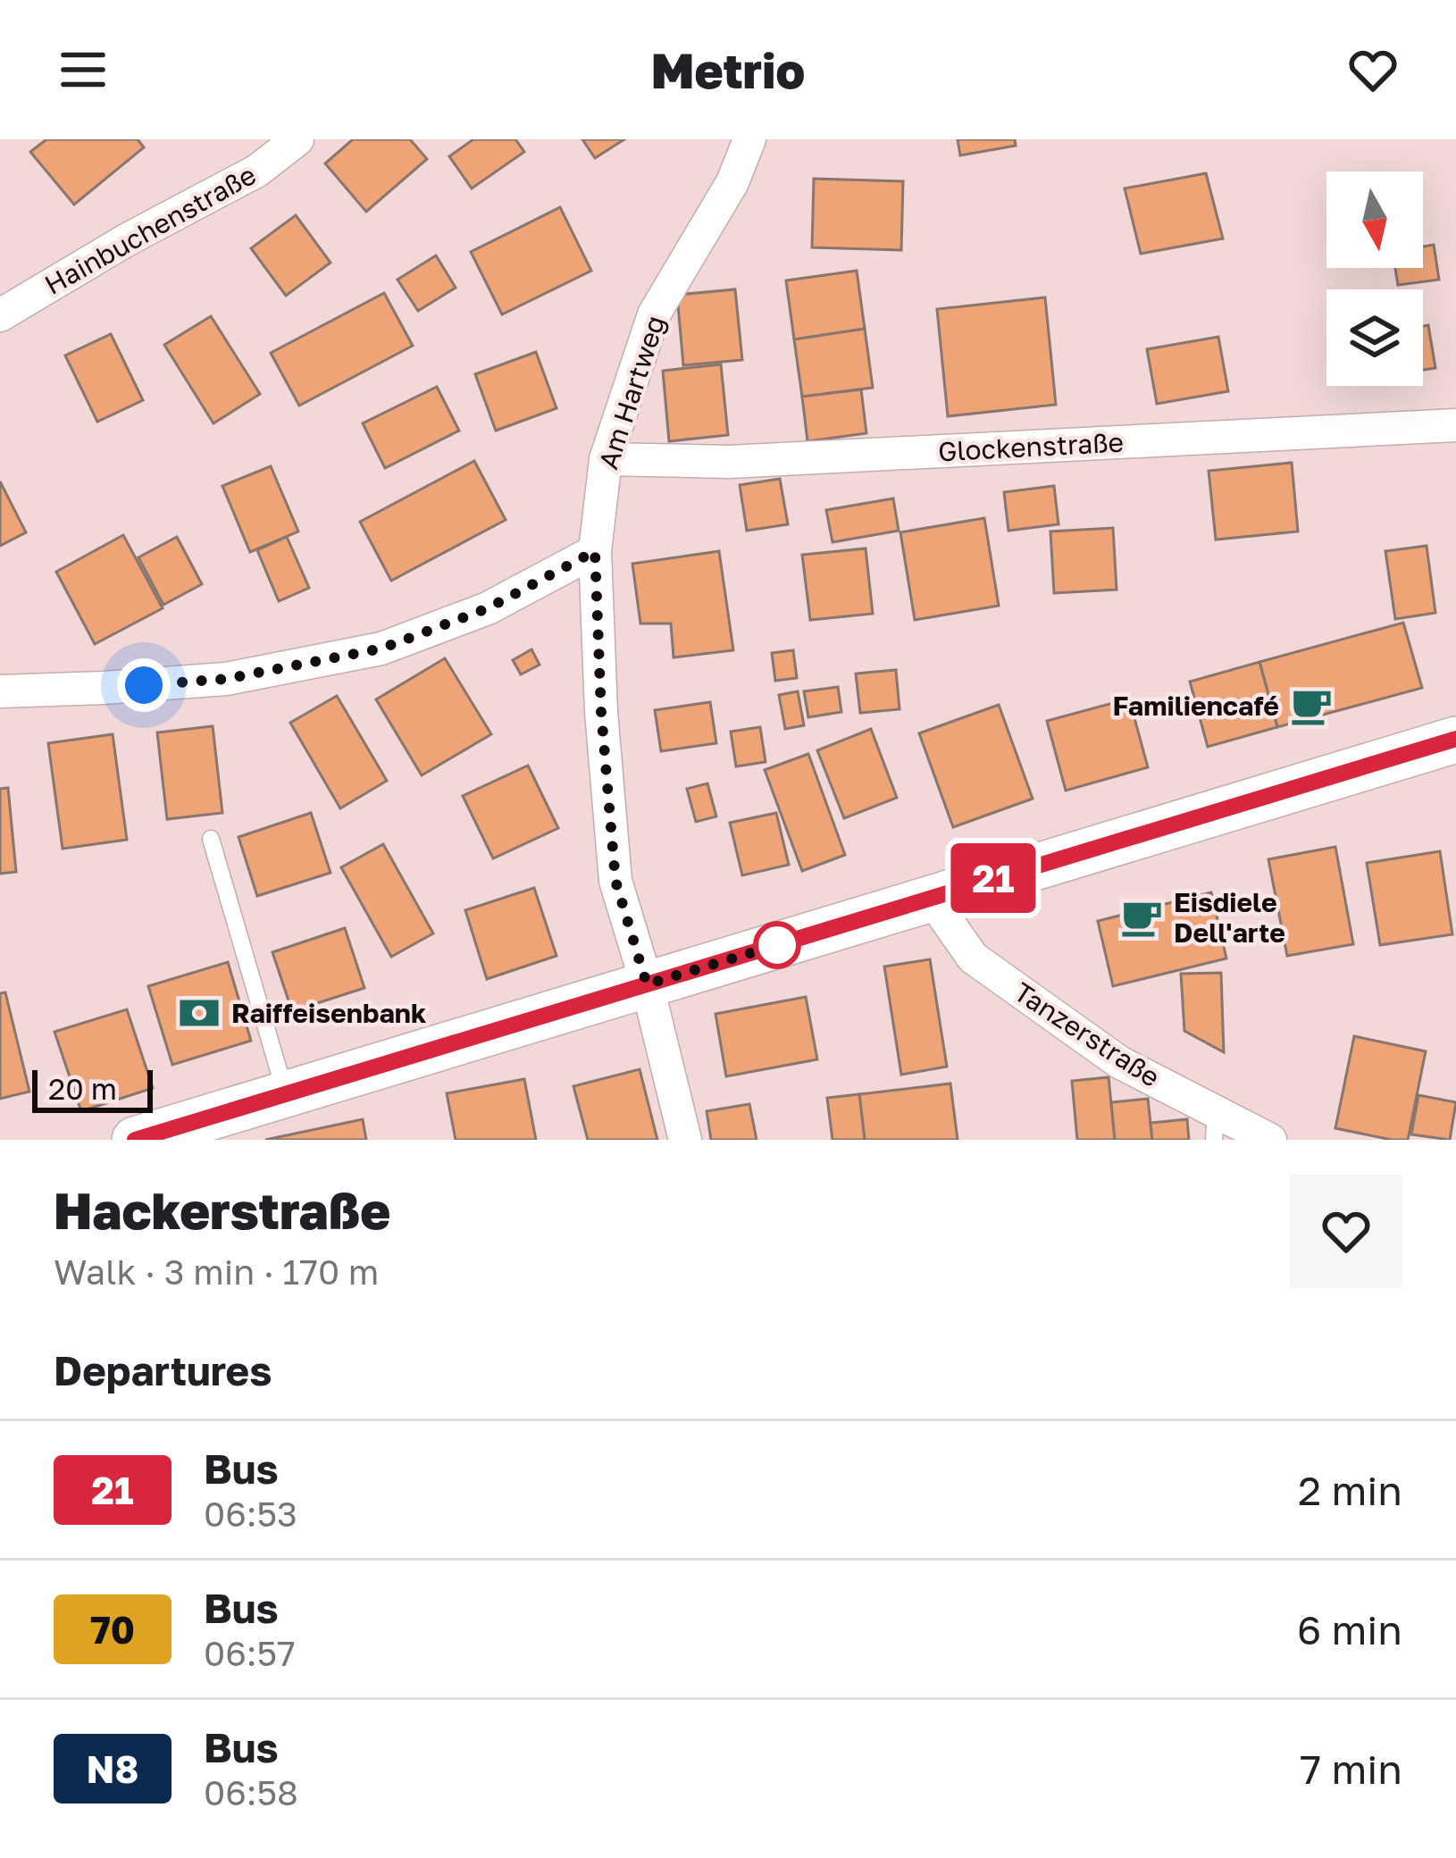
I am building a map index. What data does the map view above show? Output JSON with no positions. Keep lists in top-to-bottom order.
{
  "streets": {
    "street": [
      "Hainbuchenstraße",
      "Am Hartweg",
      "Glockenstraße",
      "Tanzerstraße"
    ]
  },
  "crossings": [
    ["Am Hartweg", "Glockenstraße"]
  ],
  "places": {
    "cafe": ["Familiencafé", "Eisdiele Dell'arte"],
    "bank": ["Raiffeisenbank"]
  },
  "lines": ["bus line 21"],
  "scale_bar": "20 m",
  "north": "bottom",
  "page": {
    "header": "Metrio",
    "on_map": "21",
    "scale": "20 m",
    "heading": [
      ["Hackerstraße", "Walk · 3 min · 170 m"],
      "Departures"
    ],
    "list": [
      {
        "mark": "21",
        "name": "Bus",
        "note": "06:53",
        "value": "2 min"
      },
      {
        "mark": "70",
        "name": "Bus",
        "note": "06:57",
        "value": "6 min"
      },
      {
        "mark": "N8",
        "name": "Bus",
        "note": "06:58",
        "value": "7 min"
      }
    ]
  }
}
